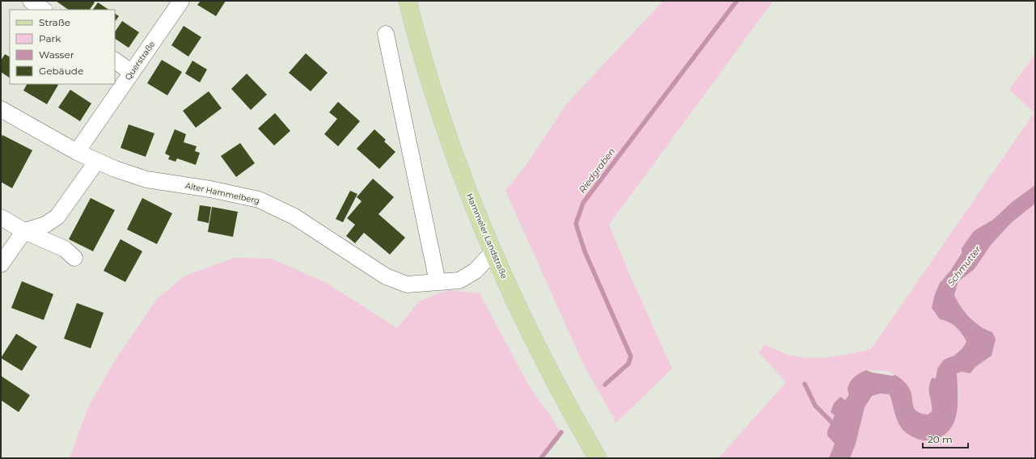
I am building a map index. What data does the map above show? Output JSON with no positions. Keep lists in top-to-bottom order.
{
  "streets": {
    "main road": ["Hammeler Landstraße"],
    "street": ["Querstraße", "Alter Hammelberg"]
  },
  "crossings": [
    ["Querstraße", "Alter Hammelberg"],
    ["Alter Hammelberg", "Hammeler Landstraße"]
  ],
  "water": ["Riedgraben", "Schmutter"],
  "legend": [
    "Straße",
    "Park",
    "Wasser",
    "Gebäude"
  ],
  "scale_bar": "20 m"
}
